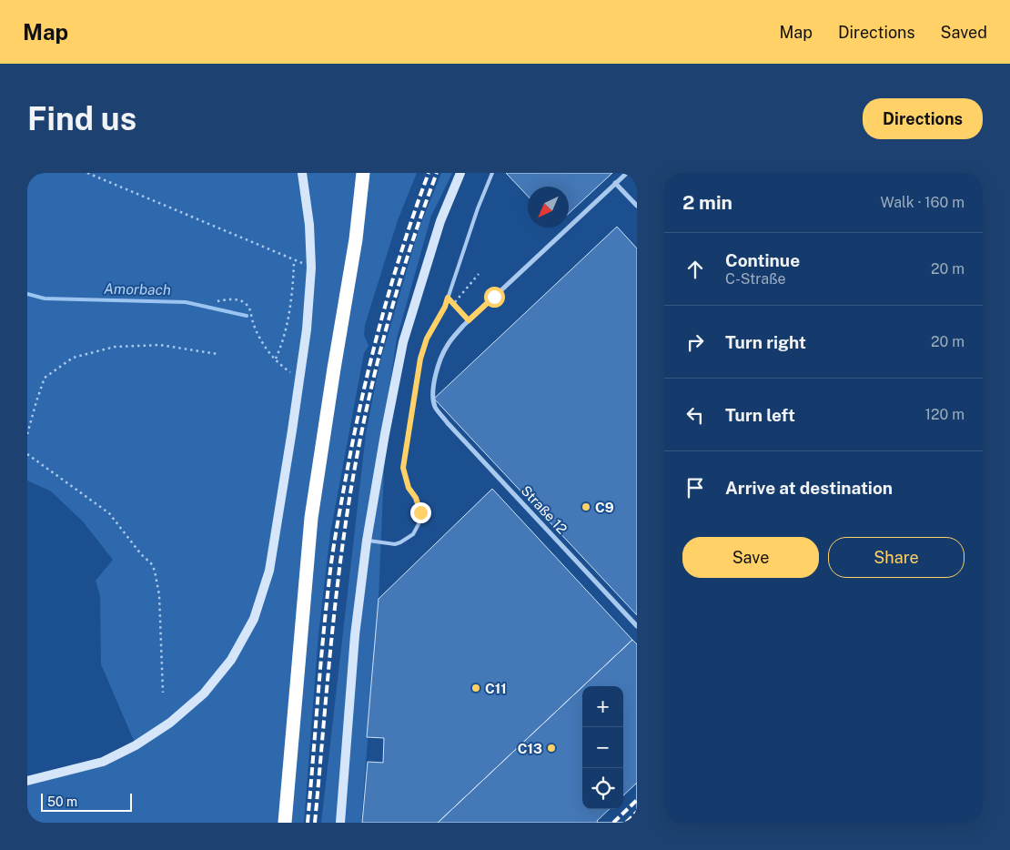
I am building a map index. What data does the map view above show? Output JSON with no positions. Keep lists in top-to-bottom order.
{
  "streets": {
    "street": ["Straße 12"]
  },
  "water": ["Amorbach"],
  "places": ["C9", "C11", "C13"],
  "scale_bar": "50 m",
  "north": "bottom left",
  "page": {
    "header": "Map",
    "nav": ["Map", "Directions", "Saved"],
    "buttons": [
      "Directions",
      ["Save", "Share"]
    ],
    "title": "Find us",
    "heading": ["2 min", "Walk · 160 m"],
    "list": [
      ["Continue", "C-Straße", "20 m"],
      ["Turn right", "20 m"],
      ["Turn left", "120 m"],
      "Arrive at destination"
    ],
    "map_buttons": ["+", "−"],
    "scale": "50 m"
  }
}
